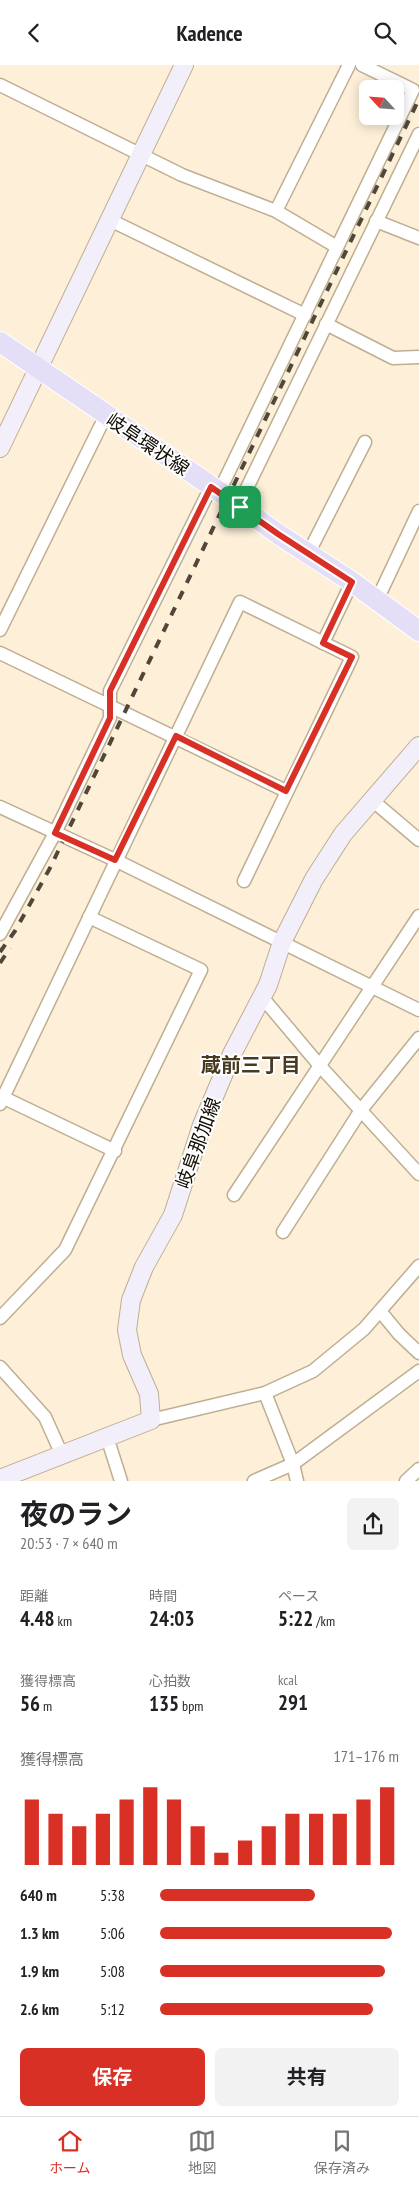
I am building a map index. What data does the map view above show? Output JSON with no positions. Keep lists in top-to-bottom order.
{
  "streets": {
    "main road": ["岐阜環状線", "岐阜那加線"]
  },
  "districts": ["蔵前三丁目"],
  "north": "top left",
  "page": {
    "header": "Kadence",
    "heading": ["夜のラン", "20:53 · 7 × 640 m"],
    "stats": [
      ["距離", "4.48 km"],
      ["時間", "24:03"],
      ["ペース", "5:22 /km"],
      ["獲得標高", "56 m"],
      ["心拍数", "135 bpm"],
      ["kcal", "291"]
    ],
    "chart": ["獲得標高", "171–176 m"],
    "list": [
      {
        "name": "640 m",
        "note": "5:38"
      },
      {
        "name": "1.3 km",
        "note": "5:06"
      },
      {
        "name": "1.9 km",
        "note": "5:08"
      },
      {
        "name": "2.6 km",
        "note": "5:12"
      }
    ],
    "buttons": ["保存", "共有"],
    "tabs": ["ホーム", "地図", "保存済み"]
  }
}
